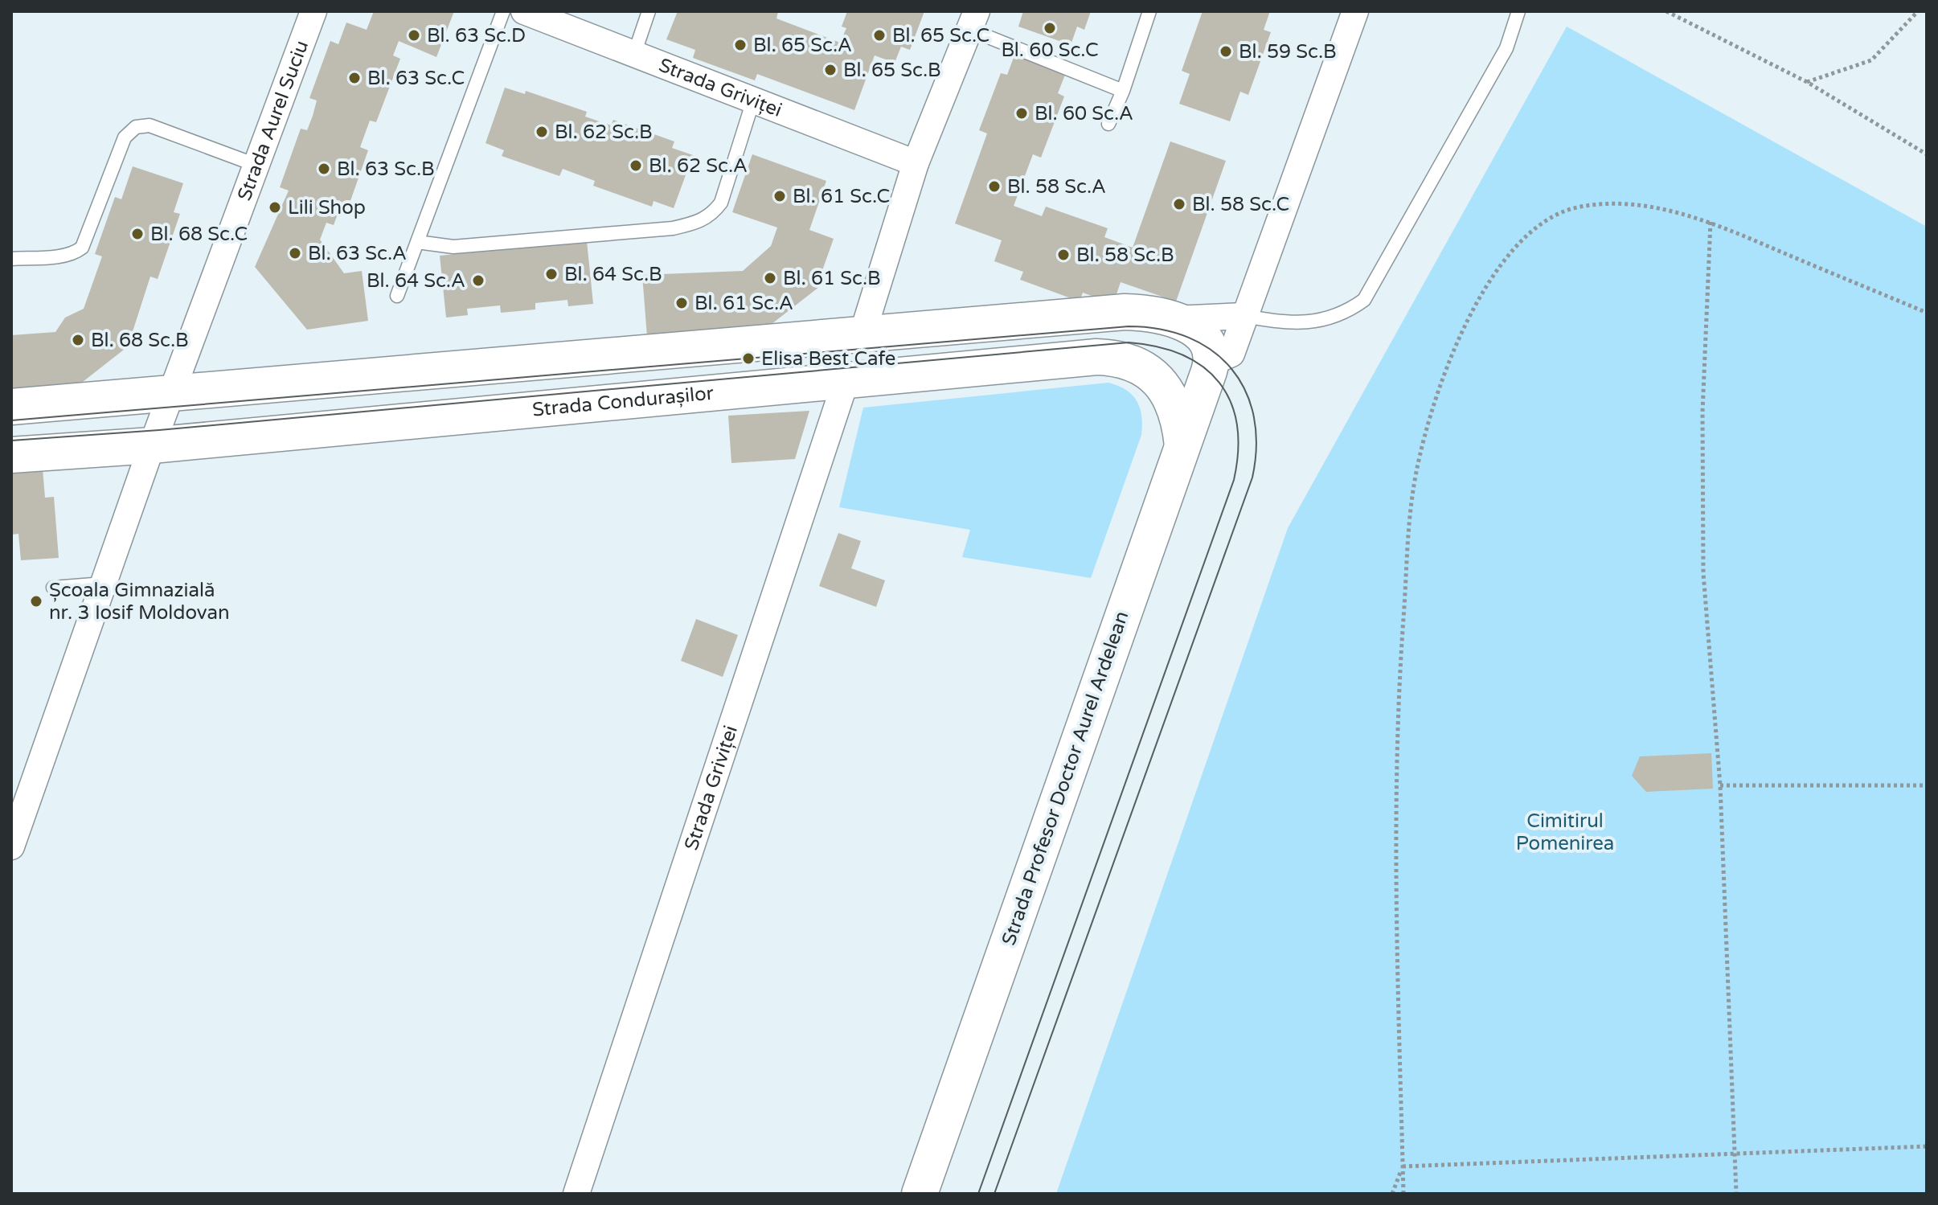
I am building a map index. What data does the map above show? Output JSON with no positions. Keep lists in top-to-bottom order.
{
  "streets": {
    "main road": ["Strada Condurașilor", "Strada Profesor Doctor Aurel Ardelean"],
    "street": ["Strada Griviței", "Strada Aurel Suciu"]
  },
  "crossings": [
    ["Strada Griviței", "Strada Condurașilor"],
    ["Strada Aurel Suciu", "Strada Condurașilor"],
    ["Strada Condurașilor", "Strada Profesor Doctor Aurel Ardelean"]
  ],
  "parks": ["Cimitirul Pomenirea"],
  "places": [
    "Bl. 60 Sc.C",
    "Bl. 63 Sc.D",
    "Bl. 65 Sc.C",
    "Bl. 65 Sc.A",
    "Bl. 59 Sc.B",
    "Bl. 65 Sc.B",
    "Bl. 63 Sc.C",
    "Bl. 60 Sc.A",
    "Bl. 62 Sc.B",
    "Bl. 62 Sc.A",
    "Bl. 63 Sc.B",
    "Bl. 58 Sc.A",
    "Bl. 61 Sc.C",
    "Bl. 58 Sc.C",
    "Lili Shop",
    "Bl. 68 Sc.C",
    "Bl. 63 Sc.A",
    "Bl. 58 Sc.B",
    "Bl. 64 Sc.B",
    "Bl. 61 Sc.B",
    "Bl. 64 Sc.A",
    "Bl. 61 Sc.A",
    "Bl. 68 Sc.B",
    "Elisa Best Cafe",
    "Școala Gimnazială nr. 3 Iosif Moldovan"
  ]
}
